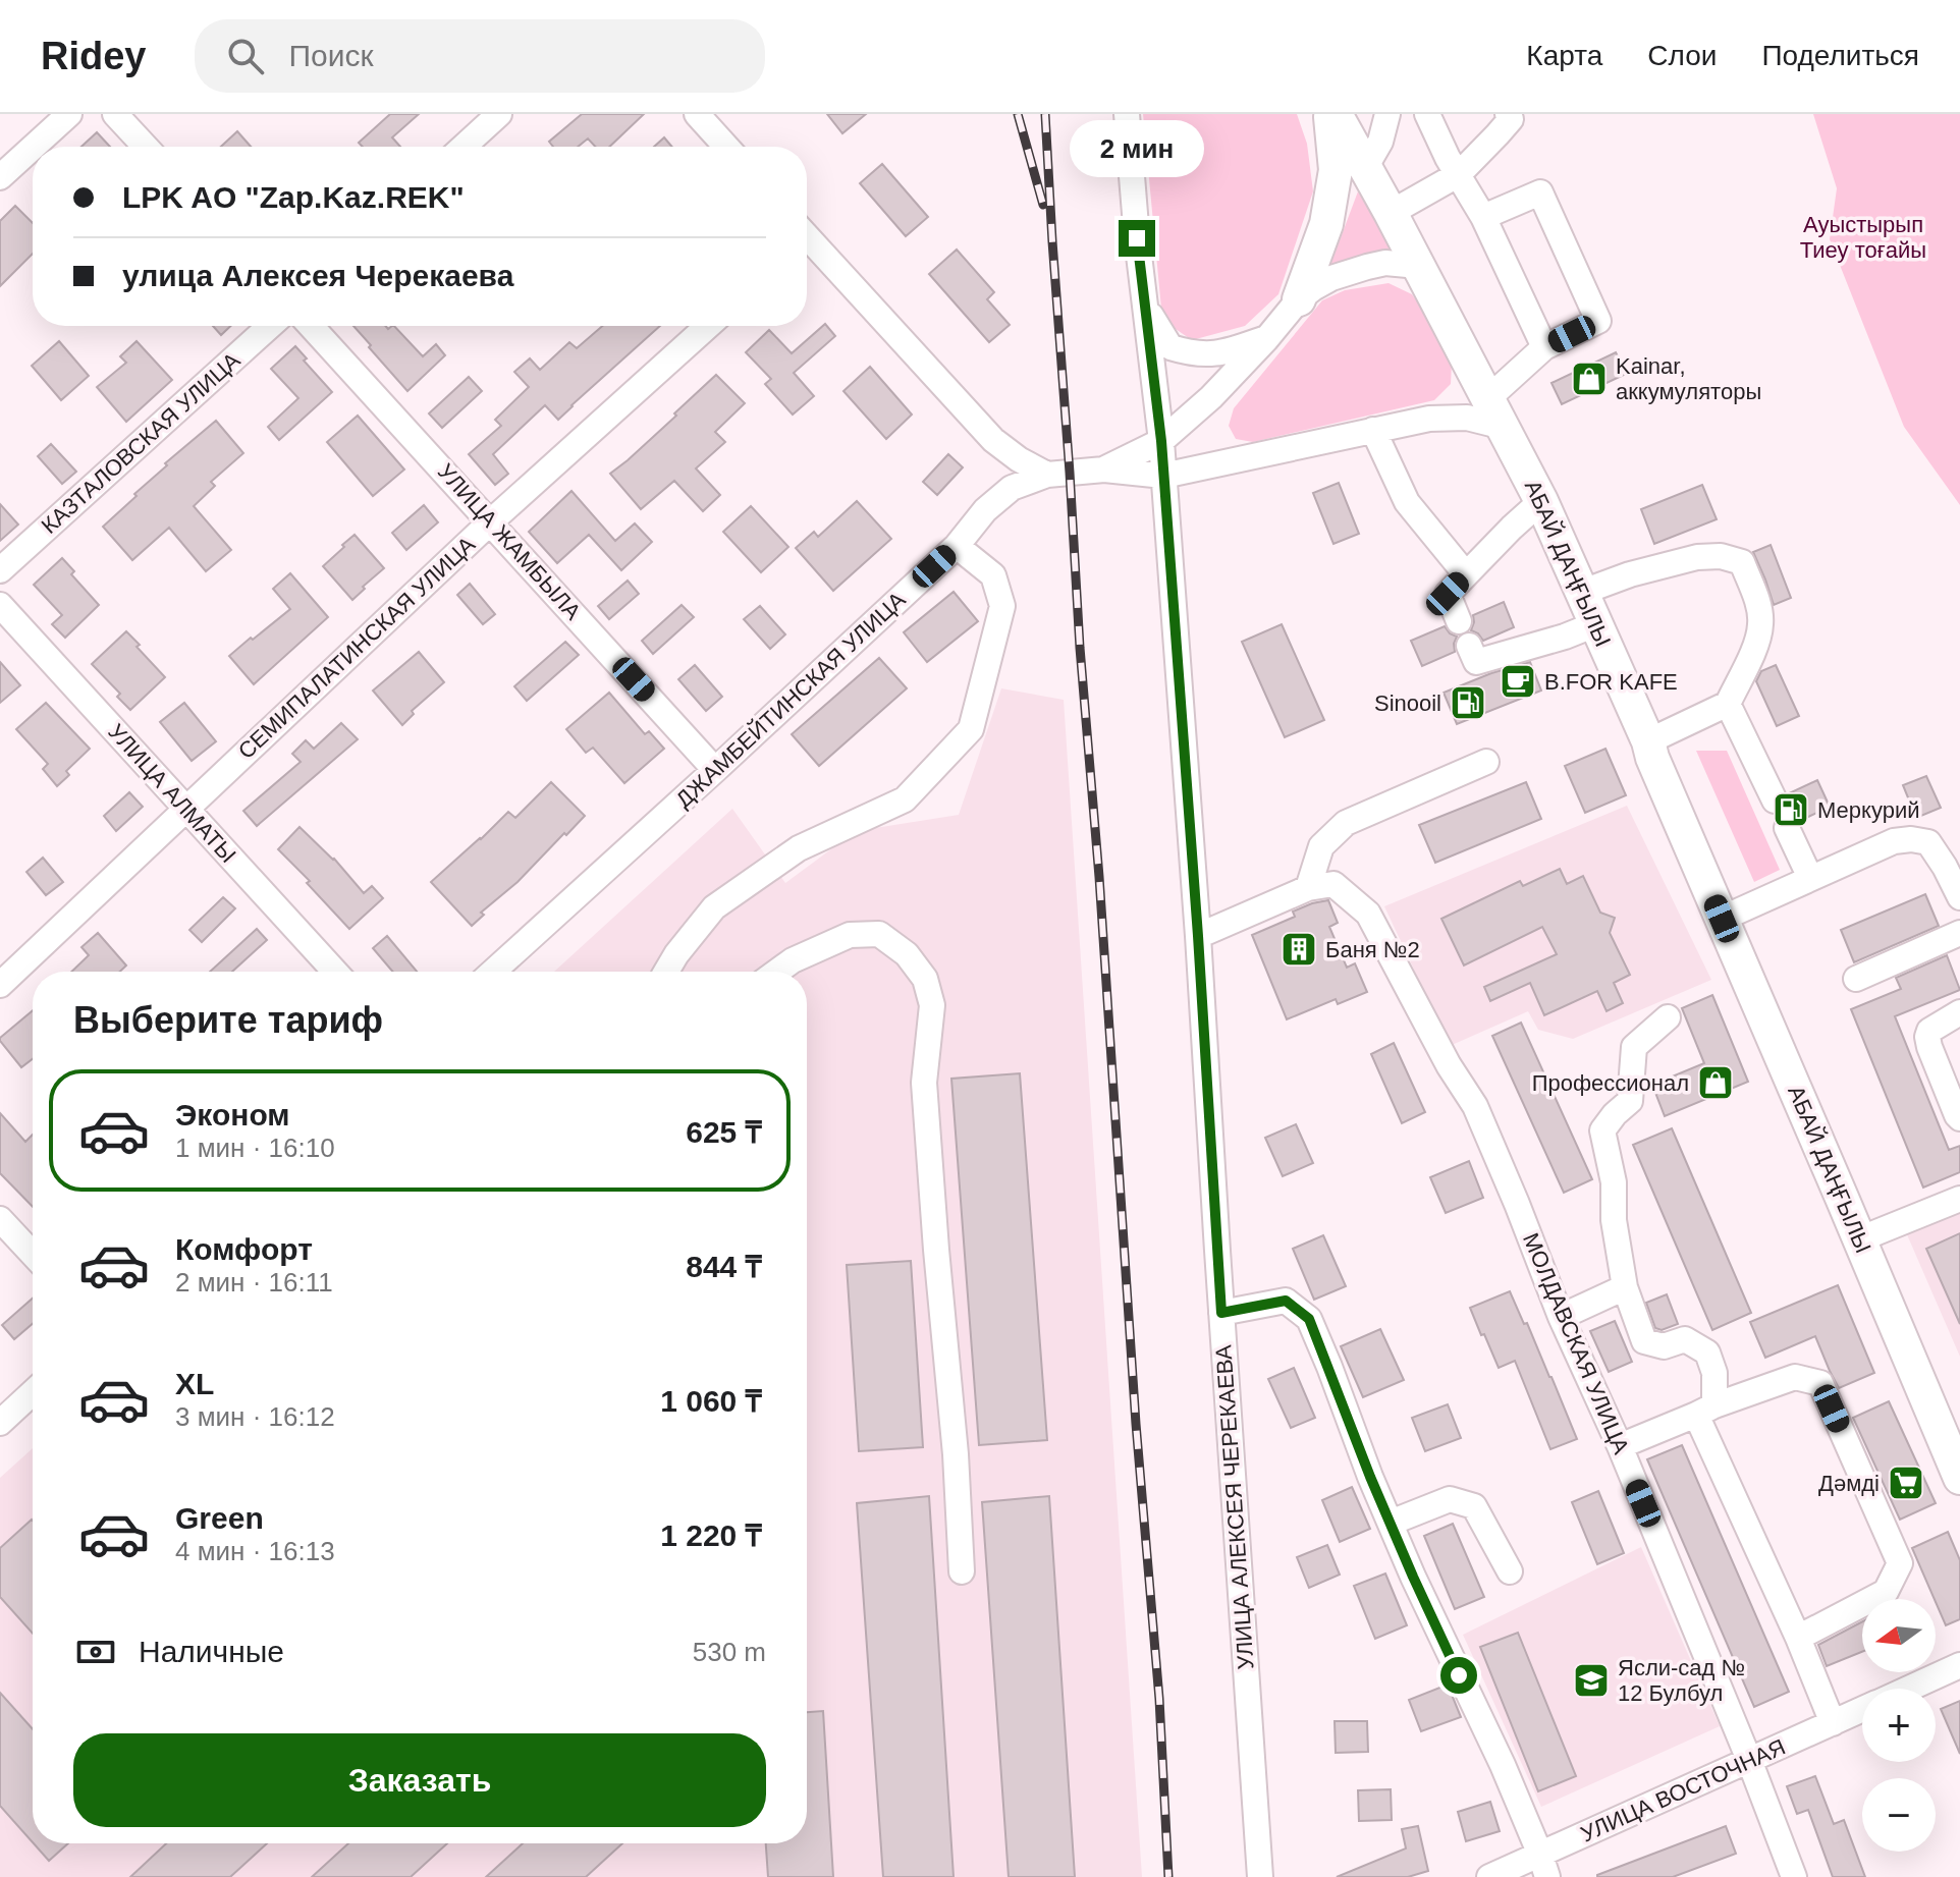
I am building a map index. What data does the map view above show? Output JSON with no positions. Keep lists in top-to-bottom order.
{
  "streets": {
    "main road": ["АБАЙ ДАҢҒЫЛЫ"],
    "street": [
      "КАЗТАЛОВСКАЯ УЛИЦА",
      "УЛИЦА ЖАМБЫЛА",
      "СЕМИПАЛАТИНСКАЯ УЛИЦА",
      "ДЖАМБЕЙТИНСКАЯ УЛИЦА",
      "УЛИЦА АЛМАТЫ",
      "МОЛДАВСКАЯ УЛИЦА",
      "УЛИЦА АЛЕКСЕЯ ЧЕРЕКАЕВА",
      "УЛИЦА ВОСТОЧНАЯ"
    ]
  },
  "crossings": [
    ["УЛИЦА ЖАМБЫЛА", "СЕМИПАЛАТИНСКАЯ УЛИЦА"],
    ["УЛИЦА ЖАМБЫЛА", "ДЖАМБЕЙТИНСКАЯ УЛИЦА"],
    ["АБАЙ ДАҢҒЫЛЫ", "ДЖАМБЕЙТИНСКАЯ УЛИЦА"],
    ["СЕМИПАЛАТИНСКАЯ УЛИЦА", "УЛИЦА АЛМАТЫ"],
    ["ДЖАМБЕЙТИНСКАЯ УЛИЦА", "УЛИЦА АЛЕКСЕЯ ЧЕРЕКАЕВА"],
    ["МОЛДАВСКАЯ УЛИЦА", "УЛИЦА ВОСТОЧНАЯ"]
  ],
  "parks": ["Ауыстырып Тиеу тоғайы"],
  "places": {
    "shop": ["Kainar, аккумуляторы", "Профессионал"],
    "cafe": ["B.FOR KAFE"],
    "fuel station": ["Sinooil", "Меркурий"],
    "building": ["Баня №2"],
    "supermarket": ["Дəмді"],
    "school or university": ["Ясли-сад № 12 Булбул"]
  },
  "north": "left",
  "page": {
    "header": "Ridey",
    "search": "Поиск",
    "nav": ["Карта", "Слои", "Поделиться"],
    "bubble": "2 мин",
    "banner": ["LPK AO \"Zap.Kaz.REK\"", "улица Алексея Черекаева"],
    "heading": "Выберите тариф",
    "list": [
      {
        "name": "Эконом",
        "note": "1 мин · 16:10",
        "value": "625 ₸"
      },
      {
        "name": "Комфорт",
        "note": "2 мин · 16:11",
        "value": "844 ₸"
      },
      {
        "name": "XL",
        "note": "3 мин · 16:12",
        "value": "1 060 ₸"
      },
      {
        "name": "Green",
        "note": "4 мин · 16:13",
        "value": "1 220 ₸"
      }
    ],
    "map_buttons": ["+", "−"],
    "pay": ["Наличные", "530 m"],
    "buttons": "Заказать"
  }
}
